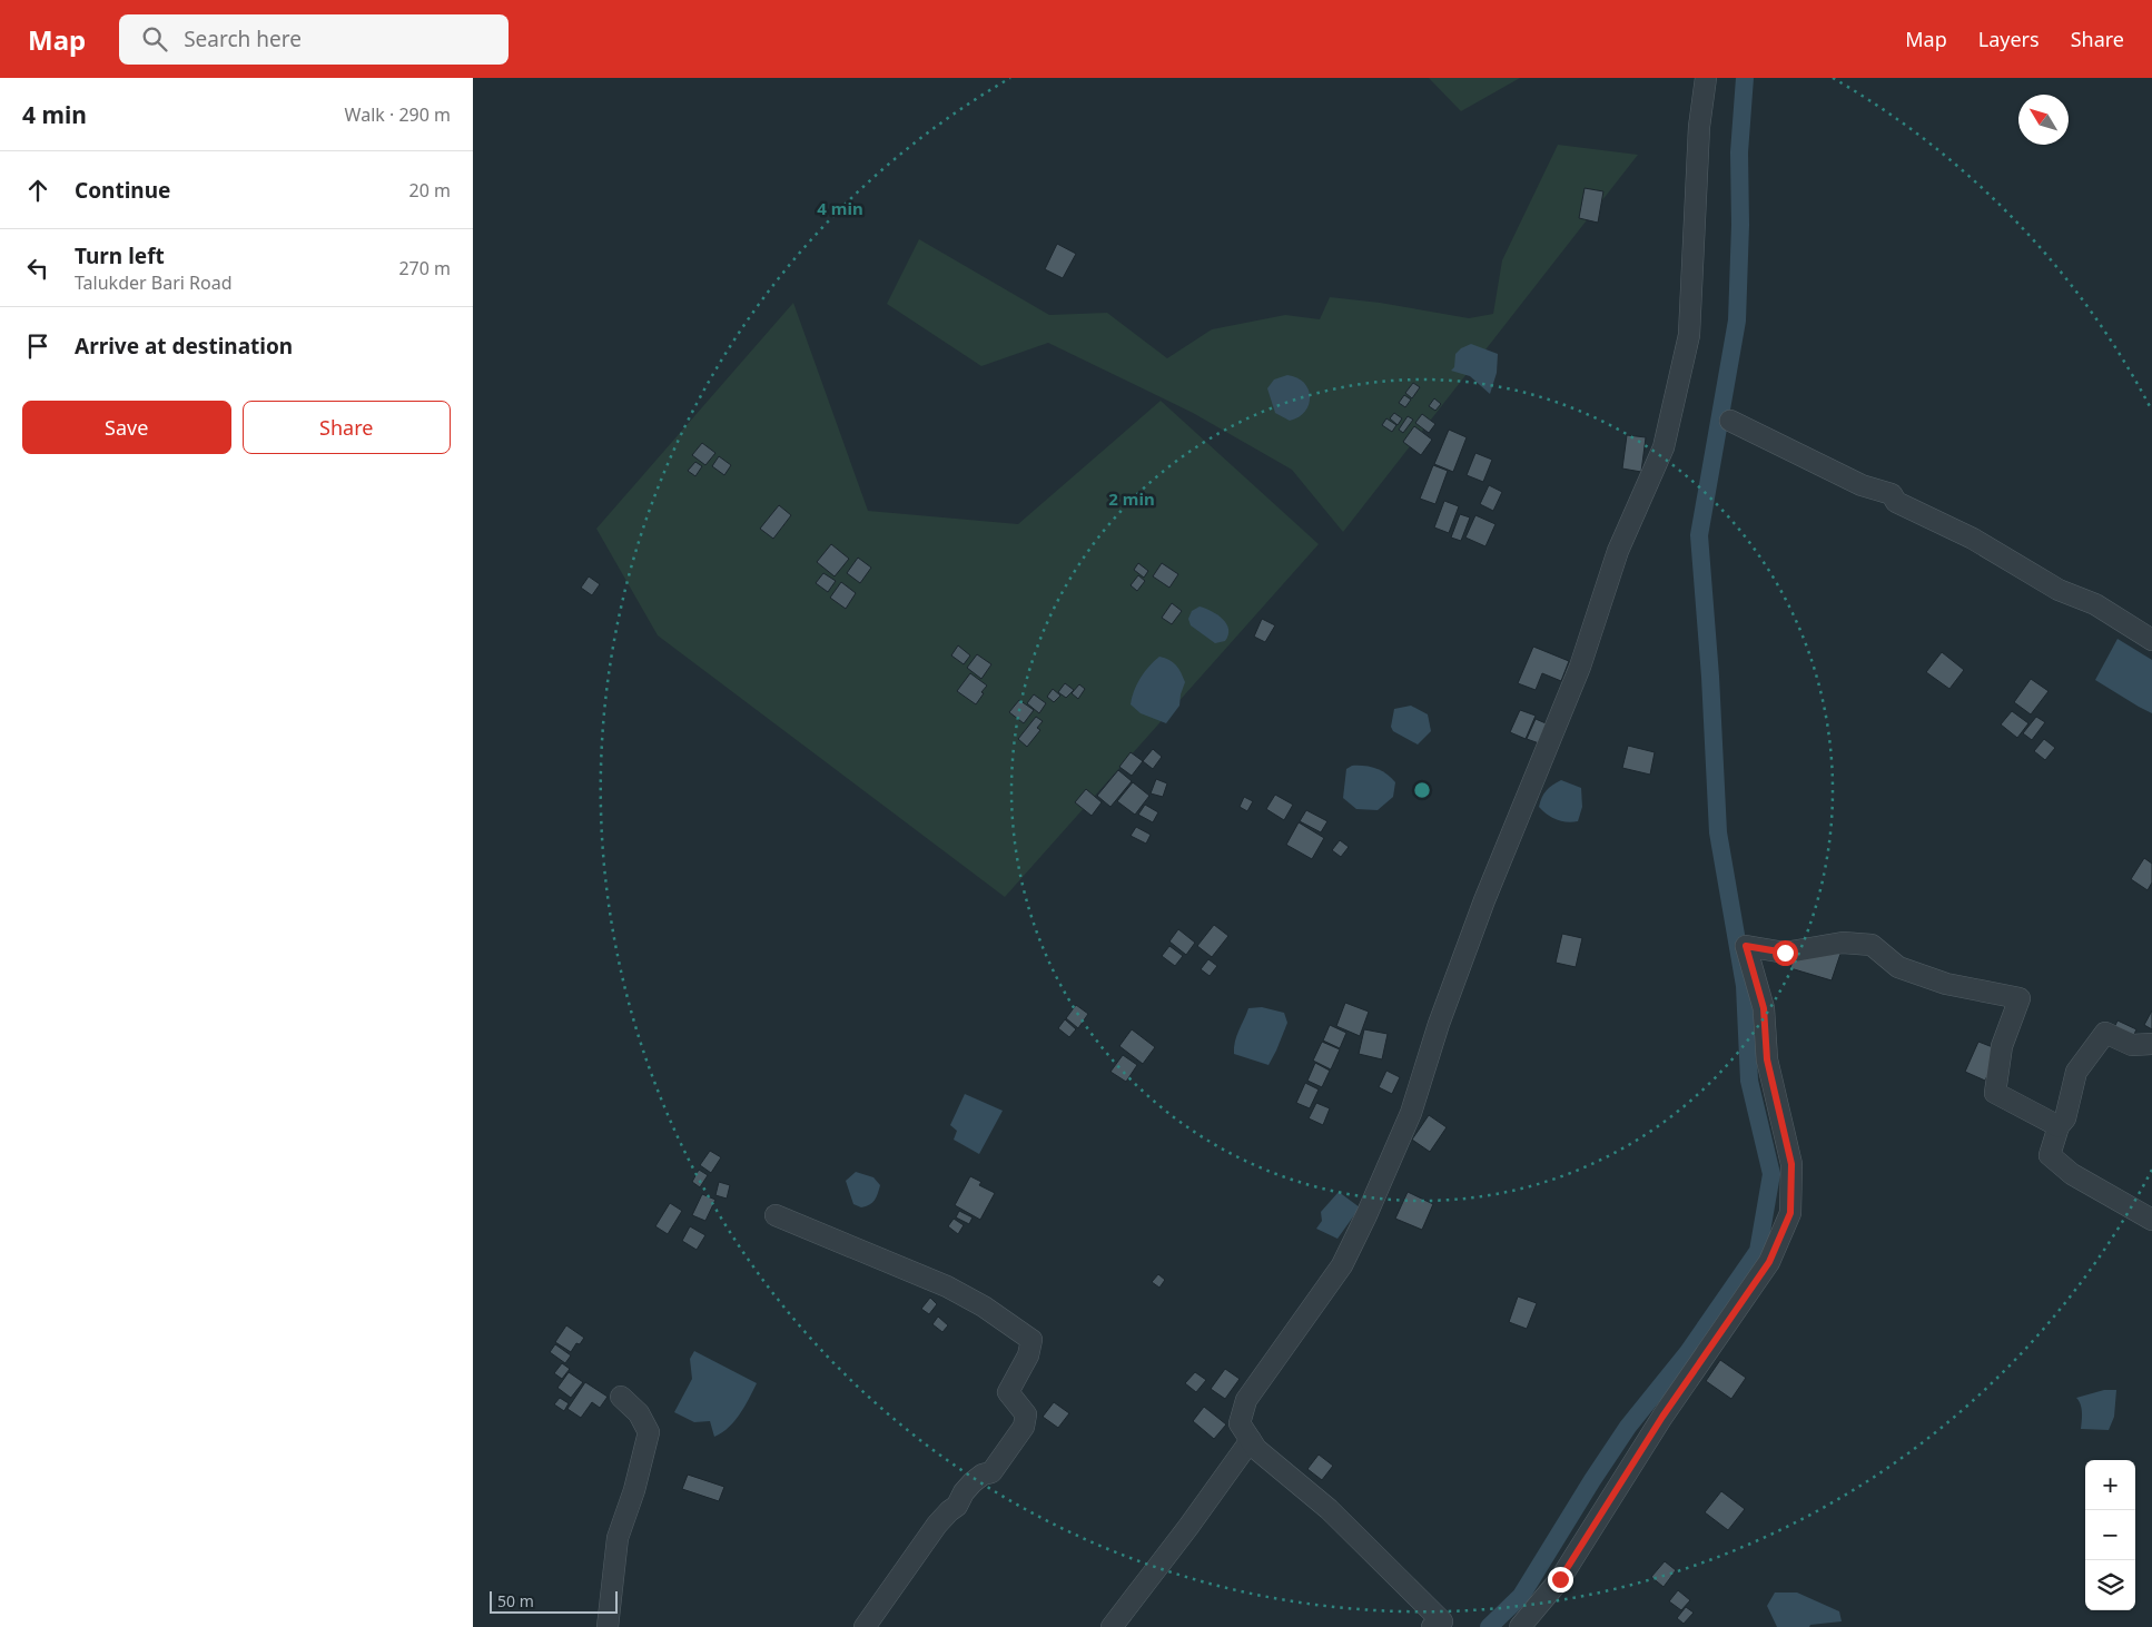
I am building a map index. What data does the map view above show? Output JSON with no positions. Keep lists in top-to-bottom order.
{
  "scale_bar": "50 m",
  "north": "top left",
  "page": {
    "header": "Map",
    "search": "Search here",
    "nav": ["Map", "Layers", "Share"],
    "heading": ["4 min", "Walk · 290 m"],
    "list": [
      ["Continue", "20 m"],
      ["Turn left", "Talukder Bari Road", "270 m"],
      "Arrive at destination"
    ],
    "buttons": ["Save", "Share"],
    "map_buttons": ["+", "−"],
    "scale": "50 m"
  },
  "rings": ["4 min", "2 min"]
}
